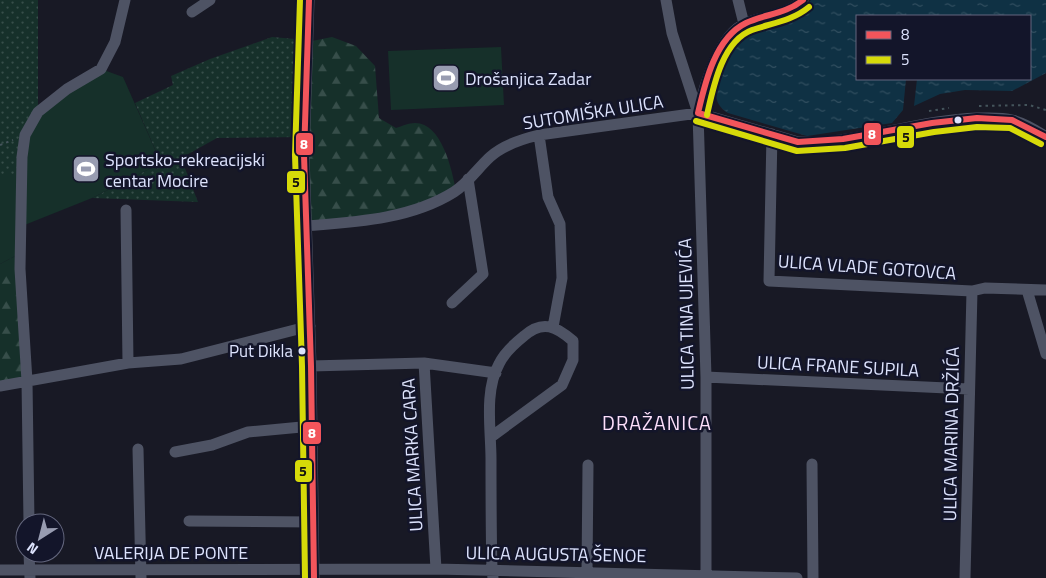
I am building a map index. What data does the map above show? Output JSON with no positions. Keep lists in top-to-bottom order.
{
  "streets": {
    "street": [
      "SUTOMIŠKA ULICA",
      "ULICA VLADE GOTOVCA",
      "ULICA TINA UJEVIĆA",
      "ULICA FRANE SUPILA",
      "ULICA MARINA DRŽIĆA",
      "ULICA MARKA CARA",
      "VALERIJA DE PONTE",
      "ULICA AUGUSTA ŠENOE"
    ]
  },
  "crossings": [
    ["SUTOMIŠKA ULICA", "ULICA TINA UJEVIĆA"],
    ["ULICA VLADE GOTOVCA", "ULICA MARINA DRŽIĆA"],
    ["ULICA TINA UJEVIĆA", "ULICA FRANE SUPILA"],
    ["ULICA TINA UJEVIĆA", "ULICA AUGUSTA ŠENOE"],
    ["ULICA FRANE SUPILA", "ULICA MARINA DRŽIĆA"],
    ["ULICA MARKA CARA", "ULICA AUGUSTA ŠENOE"],
    ["VALERIJA DE PONTE", "ULICA AUGUSTA ŠENOE"]
  ],
  "districts": ["DRAŽANICA"],
  "places": {
    "sports": ["Drošanjica Zadar", "Sportsko-rekreacijski centar Mocire"],
    "other": ["Put Dikla"]
  },
  "lines": ["transit line 8", "transit line 5"],
  "legend": ["8", "5"],
  "north": "bottom left"
}
